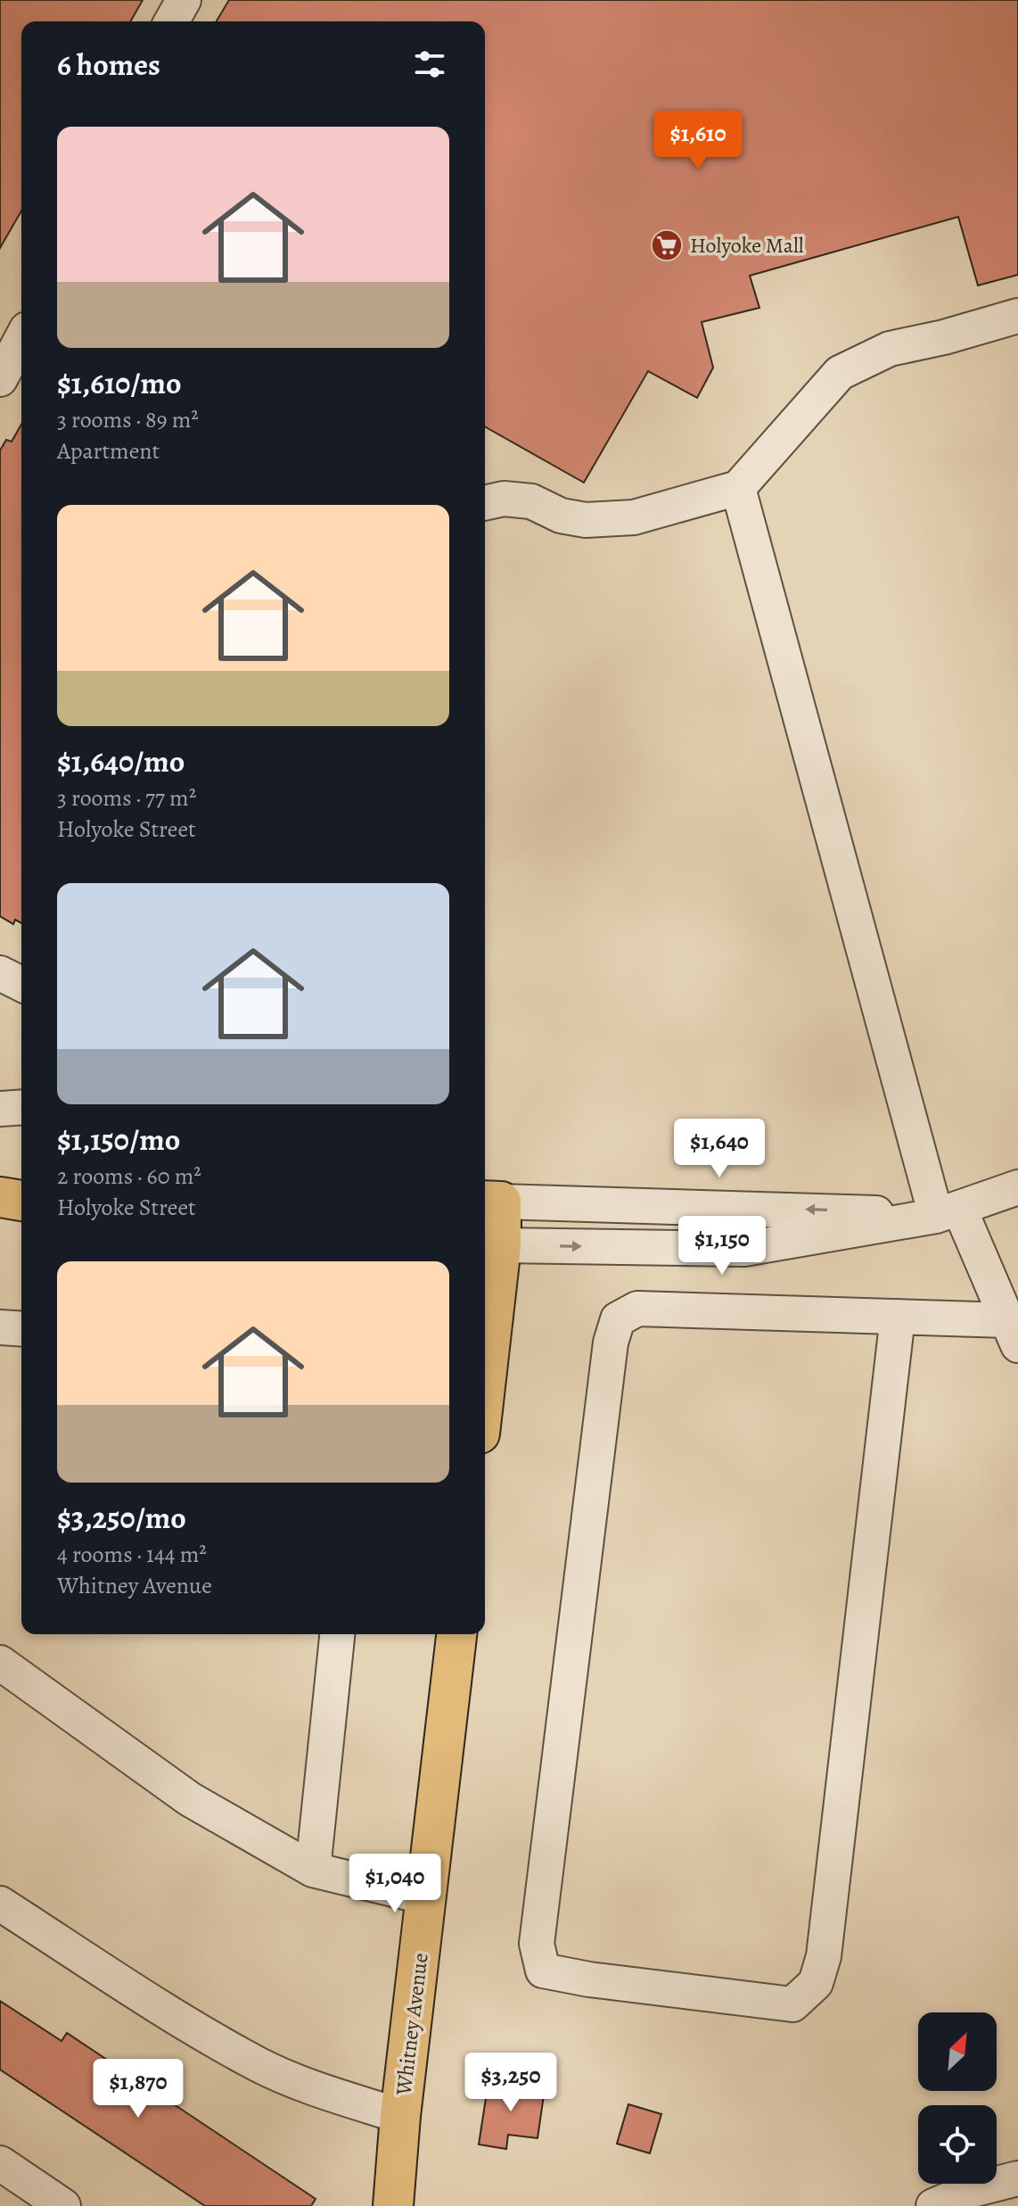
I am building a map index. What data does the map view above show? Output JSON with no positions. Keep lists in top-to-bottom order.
{
  "streets": {
    "main road": ["Whitney Avenue"]
  },
  "places": {
    "supermarket": ["Holyoke Mall"]
  },
  "north": "top right",
  "page": {
    "heading": "6 homes",
    "list": [
      {
        "name": "$1,610/mo",
        "note": "3 rooms · 89 m² · Apartment"
      },
      {
        "name": "$1,640/mo",
        "note": "3 rooms · 77 m² · Holyoke Street"
      },
      {
        "name": "$1,150/mo",
        "note": "2 rooms · 60 m² · Holyoke Street"
      },
      {
        "name": "$3,250/mo",
        "note": "4 rooms · 144 m² · Whitney Avenue"
      }
    ],
    "price": [
      "$1,610",
      "$1,640",
      "$1,150",
      "$1,040",
      "$3,250",
      "$1,870"
    ]
  }
}
